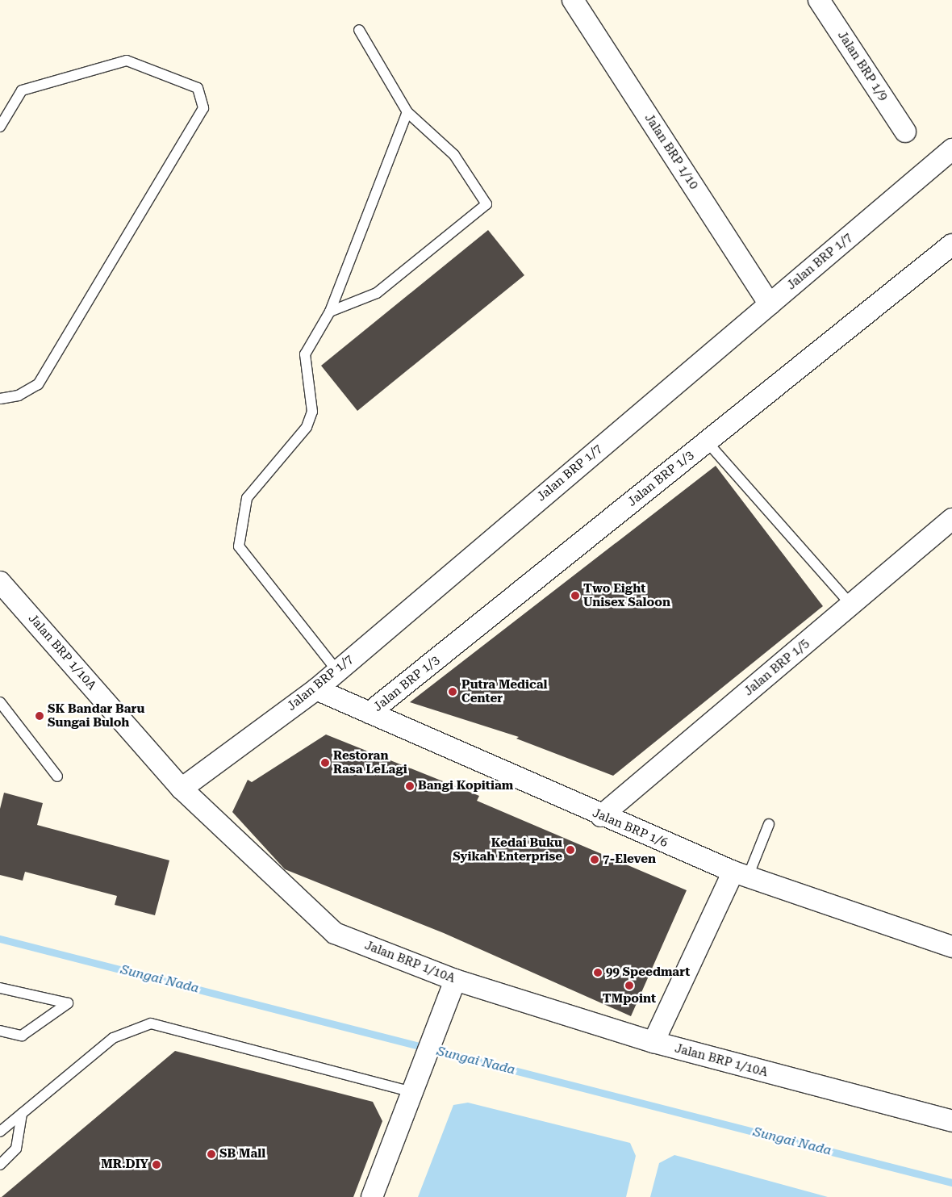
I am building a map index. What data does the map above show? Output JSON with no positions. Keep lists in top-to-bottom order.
{
  "streets": {
    "street": [
      "Jalan BRP 1/9",
      "Jalan BRP 1/10",
      "Jalan BRP 1/7",
      "Jalan BRP 1/3",
      "Jalan BRP 1/10A",
      "Jalan BRP 1/5",
      "Jalan BRP 1/6"
    ]
  },
  "crossings": [
    ["Jalan BRP 1/10", "Jalan BRP 1/7"],
    ["Jalan BRP 1/7", "Jalan BRP 1/10A"],
    ["Jalan BRP 1/7", "Jalan BRP 1/6"],
    ["Jalan BRP 1/3", "Jalan BRP 1/6"],
    ["Jalan BRP 1/5", "Jalan BRP 1/6"]
  ],
  "water": ["Sungai Nada"],
  "places": [
    "Two Eight Unisex Saloon",
    "Putra Medical Center",
    "SK Bandar Baru Sungai Buloh",
    "Restoran Rasa LeLagi",
    "Bangi Kopitiam",
    "Kedai Buku Syikah Enterprise",
    "7-Eleven",
    "99 Speedmart",
    "TMpoint",
    "SB Mall",
    "MR.DIY"
  ]
}
